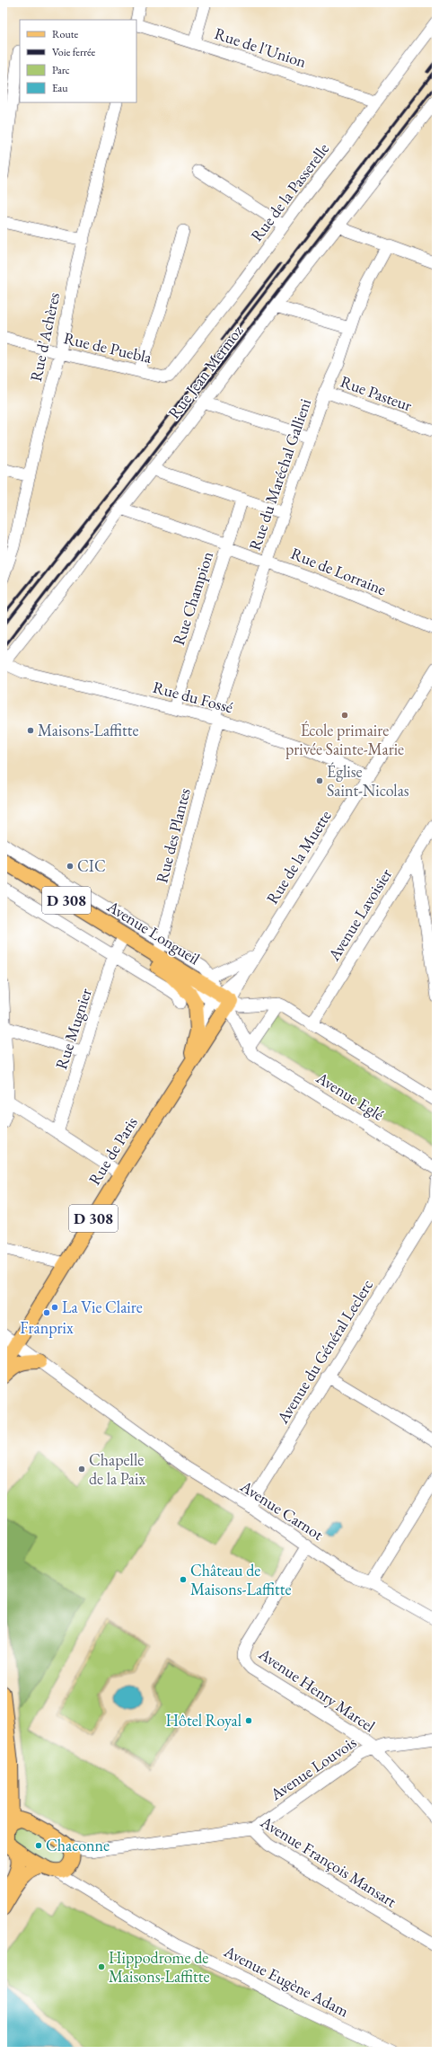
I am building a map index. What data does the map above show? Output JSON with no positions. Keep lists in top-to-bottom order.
{
  "streets": {
    "main road": ["D 308", "Avenue Longueil", "Rue de Paris"],
    "street": [
      "Rue de l'Union",
      "Rue de la Passerelle",
      "Rue d'Achères",
      "Rue de Puebla",
      "Rue Jean Mermoz",
      "Rue Pasteur",
      "Rue du Maréchal Gallieni",
      "Rue de Lorraine",
      "Rue Champion",
      "Rue du Fossé",
      "Rue des Plantes",
      "Rue de la Muette",
      "Avenue Lavoisier",
      "Rue Mugnier",
      "Avenue Eglé",
      "Avenue du Général Leclerc",
      "Avenue Carnot",
      "Avenue Henry Marcel",
      "Avenue Louvois",
      "Avenue François Mansart",
      "Avenue Eugène Adam"
    ]
  },
  "crossings": [
    ["Rue de l'Union", "Rue de la Passerelle"],
    ["Rue de la Passerelle", "Rue de Puebla"],
    ["Rue d'Achères", "Rue de Puebla"],
    ["Rue Jean Mermoz", "Rue de Lorraine"],
    ["Rue Jean Mermoz", "Rue du Fossé"],
    ["Rue Pasteur", "Rue du Maréchal Gallieni"],
    ["Rue du Maréchal Gallieni", "Rue de Lorraine"],
    ["Rue du Maréchal Gallieni", "Rue du Fossé"],
    ["Rue du Maréchal Gallieni", "Rue des Plantes"],
    ["Rue de Lorraine", "Rue Champion"],
    ["Rue Champion", "Rue du Fossé"],
    ["Rue du Fossé", "Rue des Plantes"],
    ["Rue du Fossé", "Rue de la Muette"],
    ["Rue des Plantes", "Avenue Longueil"],
    ["Rue de la Muette", "Avenue Longueil"],
    ["Rue de la Muette", "Avenue Eglé"],
    ["Rue de la Muette", "Rue de Paris"],
    ["D 308", "Avenue Longueil"],
    ["D 308", "Rue de Paris"],
    ["Avenue Longueil", "Rue Mugnier"],
    ["Avenue Longueil", "Avenue Eglé"],
    ["Avenue Longueil", "Rue de Paris"],
    ["Avenue Eglé", "Rue de Paris"],
    ["Avenue Eglé", "Avenue du Général Leclerc"],
    ["Rue de Paris", "Avenue Carnot"],
    ["Avenue du Général Leclerc", "Avenue Carnot"],
    ["Avenue Carnot", "Avenue Henry Marcel"],
    ["Avenue Henry Marcel", "Avenue Louvois"],
    ["Avenue Louvois", "Avenue François Mansart"]
  ],
  "places": [
    "École primaire privée Sainte-Marie",
    "Maisons-Laffitte",
    "Église Saint-Nicolas",
    "CIC",
    "La Vie Claire",
    "Franprix",
    "Chapelle de la Paix",
    "Château de Maisons-Laffitte",
    "Hôtel Royal",
    "Chaconne",
    "Hippodrome de Maisons-Laffitte"
  ],
  "legend": [
    "Route",
    "Voie ferrée",
    "Parc",
    "Eau"
  ]
}
